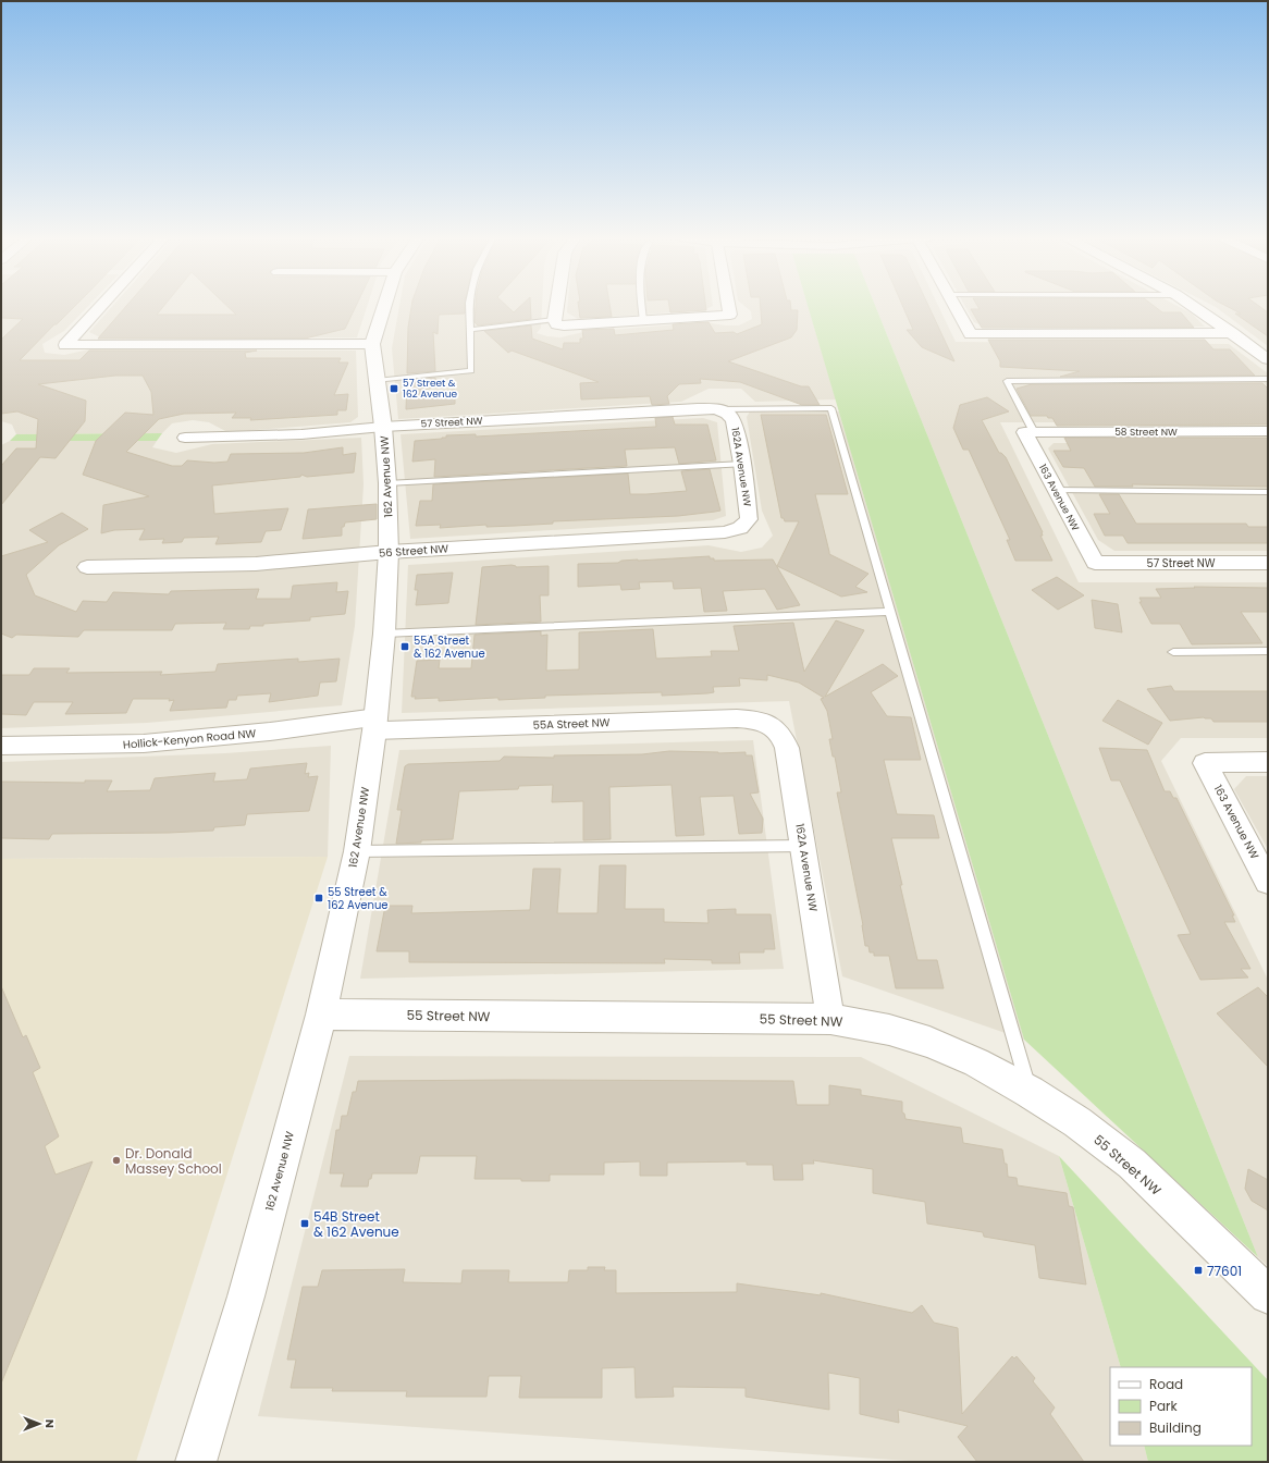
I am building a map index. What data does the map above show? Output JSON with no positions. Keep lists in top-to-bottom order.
{
  "streets": {
    "street": [
      "57 Street NW",
      "58 Street NW",
      "162A Avenue NW",
      "162 Avenue NW",
      "163 Avenue NW",
      "56 Street NW",
      "55A Street NW",
      "Hollick-Kenyon Road NW",
      "55 Street NW"
    ]
  },
  "crossings": [
    ["57 Street NW", "162A Avenue NW"],
    ["57 Street NW", "162 Avenue NW"],
    ["57 Street NW", "163 Avenue NW"],
    ["58 Street NW", "163 Avenue NW"],
    ["162A Avenue NW", "56 Street NW"],
    ["162A Avenue NW", "55A Street NW"],
    ["162A Avenue NW", "55 Street NW"],
    ["162 Avenue NW", "56 Street NW"],
    ["162 Avenue NW", "55A Street NW"],
    ["162 Avenue NW", "Hollick-Kenyon Road NW"],
    ["162 Avenue NW", "55 Street NW"],
    ["55A Street NW", "Hollick-Kenyon Road NW"]
  ],
  "places": {
    "transit": [
      "57 Street & 162 Avenue",
      "55A Street & 162 Avenue",
      "55 Street & 162 Avenue",
      "54B Street & 162 Avenue",
      "77601"
    ],
    "other": ["Dr. Donald Massey School"]
  },
  "legend": ["Road", "Park", "Building"],
  "north": "right"
}
